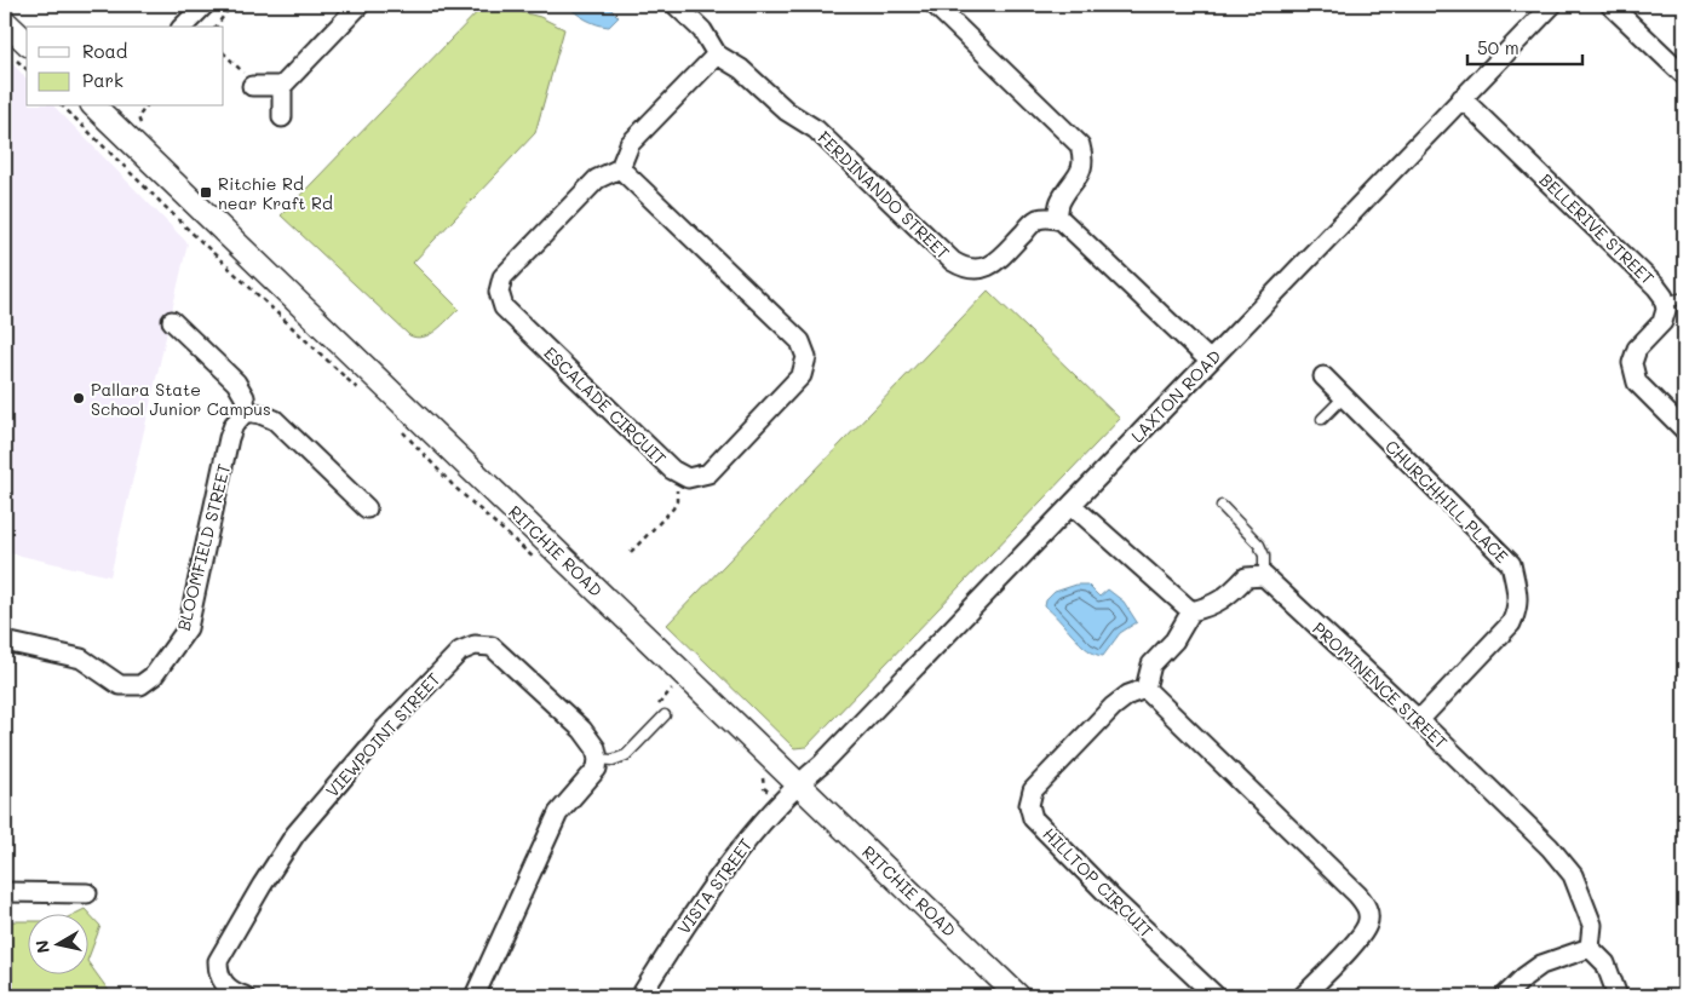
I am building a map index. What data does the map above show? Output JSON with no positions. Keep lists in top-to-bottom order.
{
  "streets": {
    "street": [
      "FERDINANDO STREET",
      "BELLERIVE STREET",
      "LAXTON ROAD",
      "ESCALADE CIRCUIT",
      "CHURCHHILL PLACE",
      "BLOOMFIELD STREET",
      "RITCHIE ROAD",
      "PROMINENCE STREET",
      "VIEWPOINT STREET",
      "HILLTOP CIRCUIT",
      "VISTA STREET"
    ]
  },
  "crossings": [
    ["BELLERIVE STREET", "LAXTON ROAD"],
    ["LAXTON ROAD", "RITCHIE ROAD"],
    ["LAXTON ROAD", "VISTA STREET"],
    ["CHURCHHILL PLACE", "PROMINENCE STREET"],
    ["RITCHIE ROAD", "VISTA STREET"]
  ],
  "places": {
    "transit": ["Ritchie Rd near Kraft Rd"],
    "other": ["Pallara State School Junior Campus"]
  },
  "legend": ["Road", "Park"],
  "scale_bar": "50 m",
  "north": "left"
}
